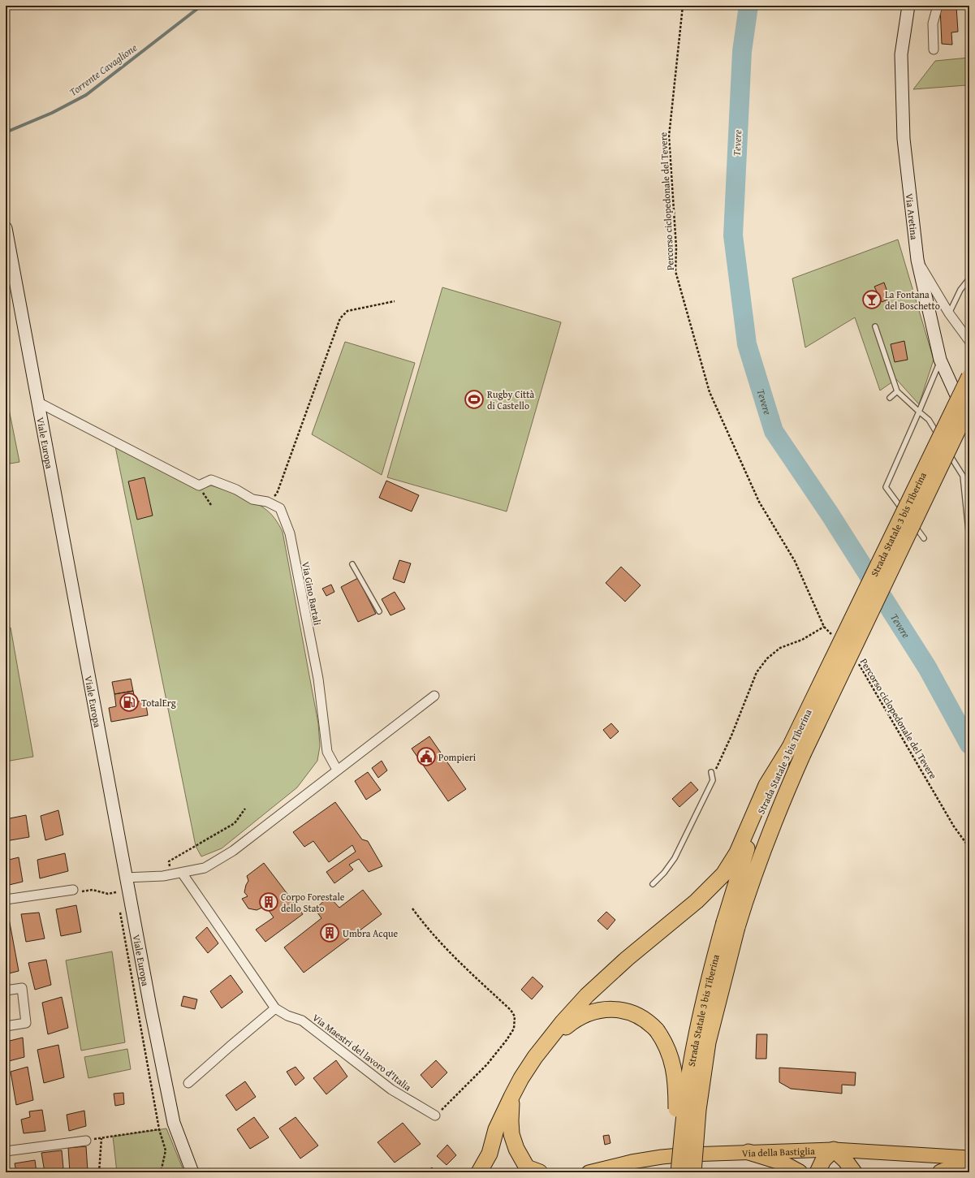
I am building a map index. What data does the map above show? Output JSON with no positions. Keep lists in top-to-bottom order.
{
  "streets": {
    "highway": ["Strada Statale 3 bis Tiberina"],
    "main road": ["Via Aretina", "Viale Europa", "Via della Bastiglia"],
    "street": ["Via Gino Bartali", "Via Maestri del lavoro d'Italia"],
    "path": ["Percorso ciclopedonale del Tevere"]
  },
  "water": ["Torrente Cavaglione", "Tevere"],
  "places": {
    "bar": ["La Fontana del Boschetto"],
    "sports": ["Rugby Città di Castello"],
    "fuel station": ["TotalErg"],
    "public building": ["Pompieri"],
    "building": ["Corpo Forestale dello Stato", "Umbra Acque"]
  }
}
